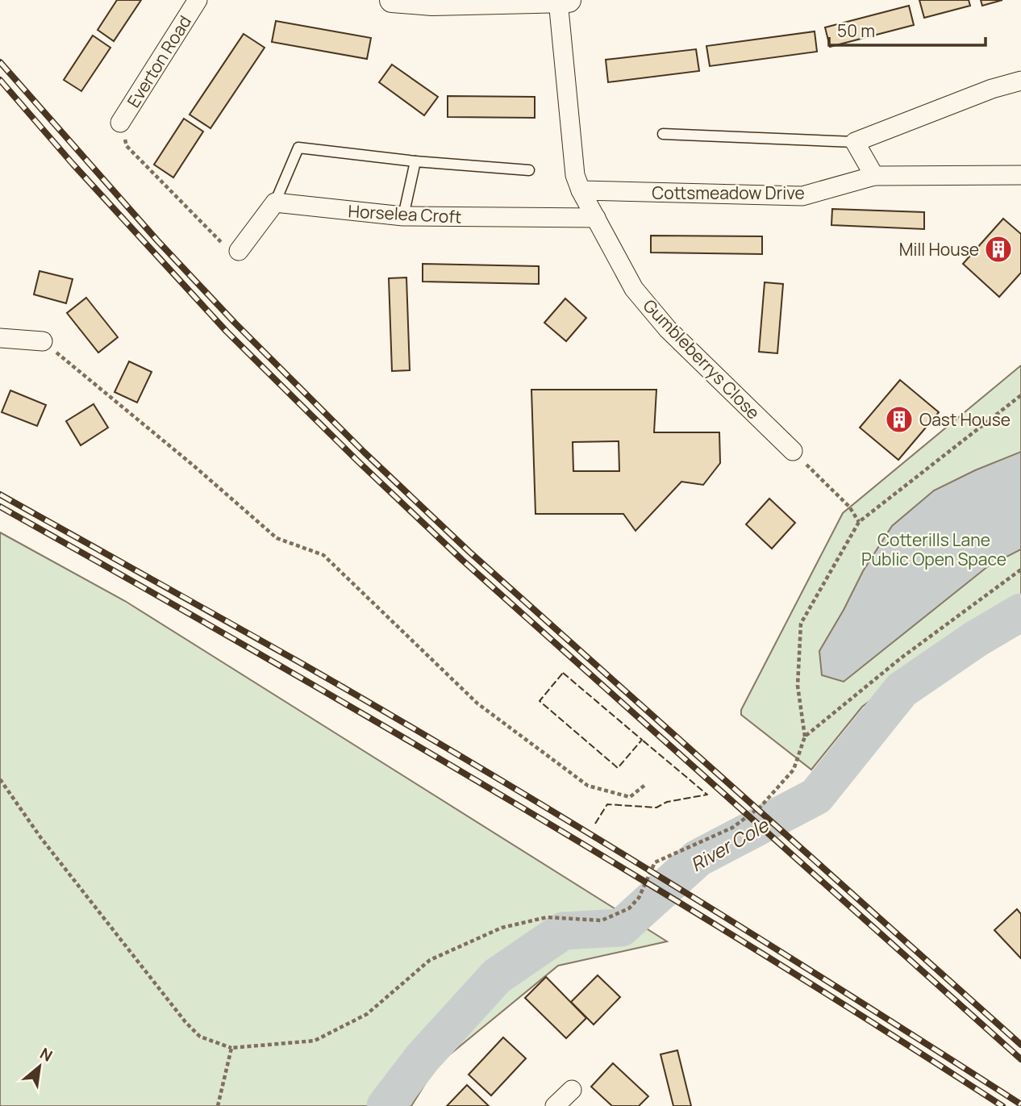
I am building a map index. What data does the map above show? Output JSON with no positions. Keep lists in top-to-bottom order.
{
  "streets": {
    "street": [
      "Everton Road",
      "Cottsmeadow Drive",
      "Horselea Croft",
      "Gumbleberrys Close"
    ]
  },
  "crossings": [
    ["Cottsmeadow Drive", "Gumbleberrys Close"],
    ["Horselea Croft", "Gumbleberrys Close"]
  ],
  "water": ["River Cole"],
  "parks": ["Cotterills Lane Public Open Space"],
  "places": {
    "building": ["Mill House", "Oast House"]
  },
  "scale_bar": "50 m",
  "north": "top right"
}
